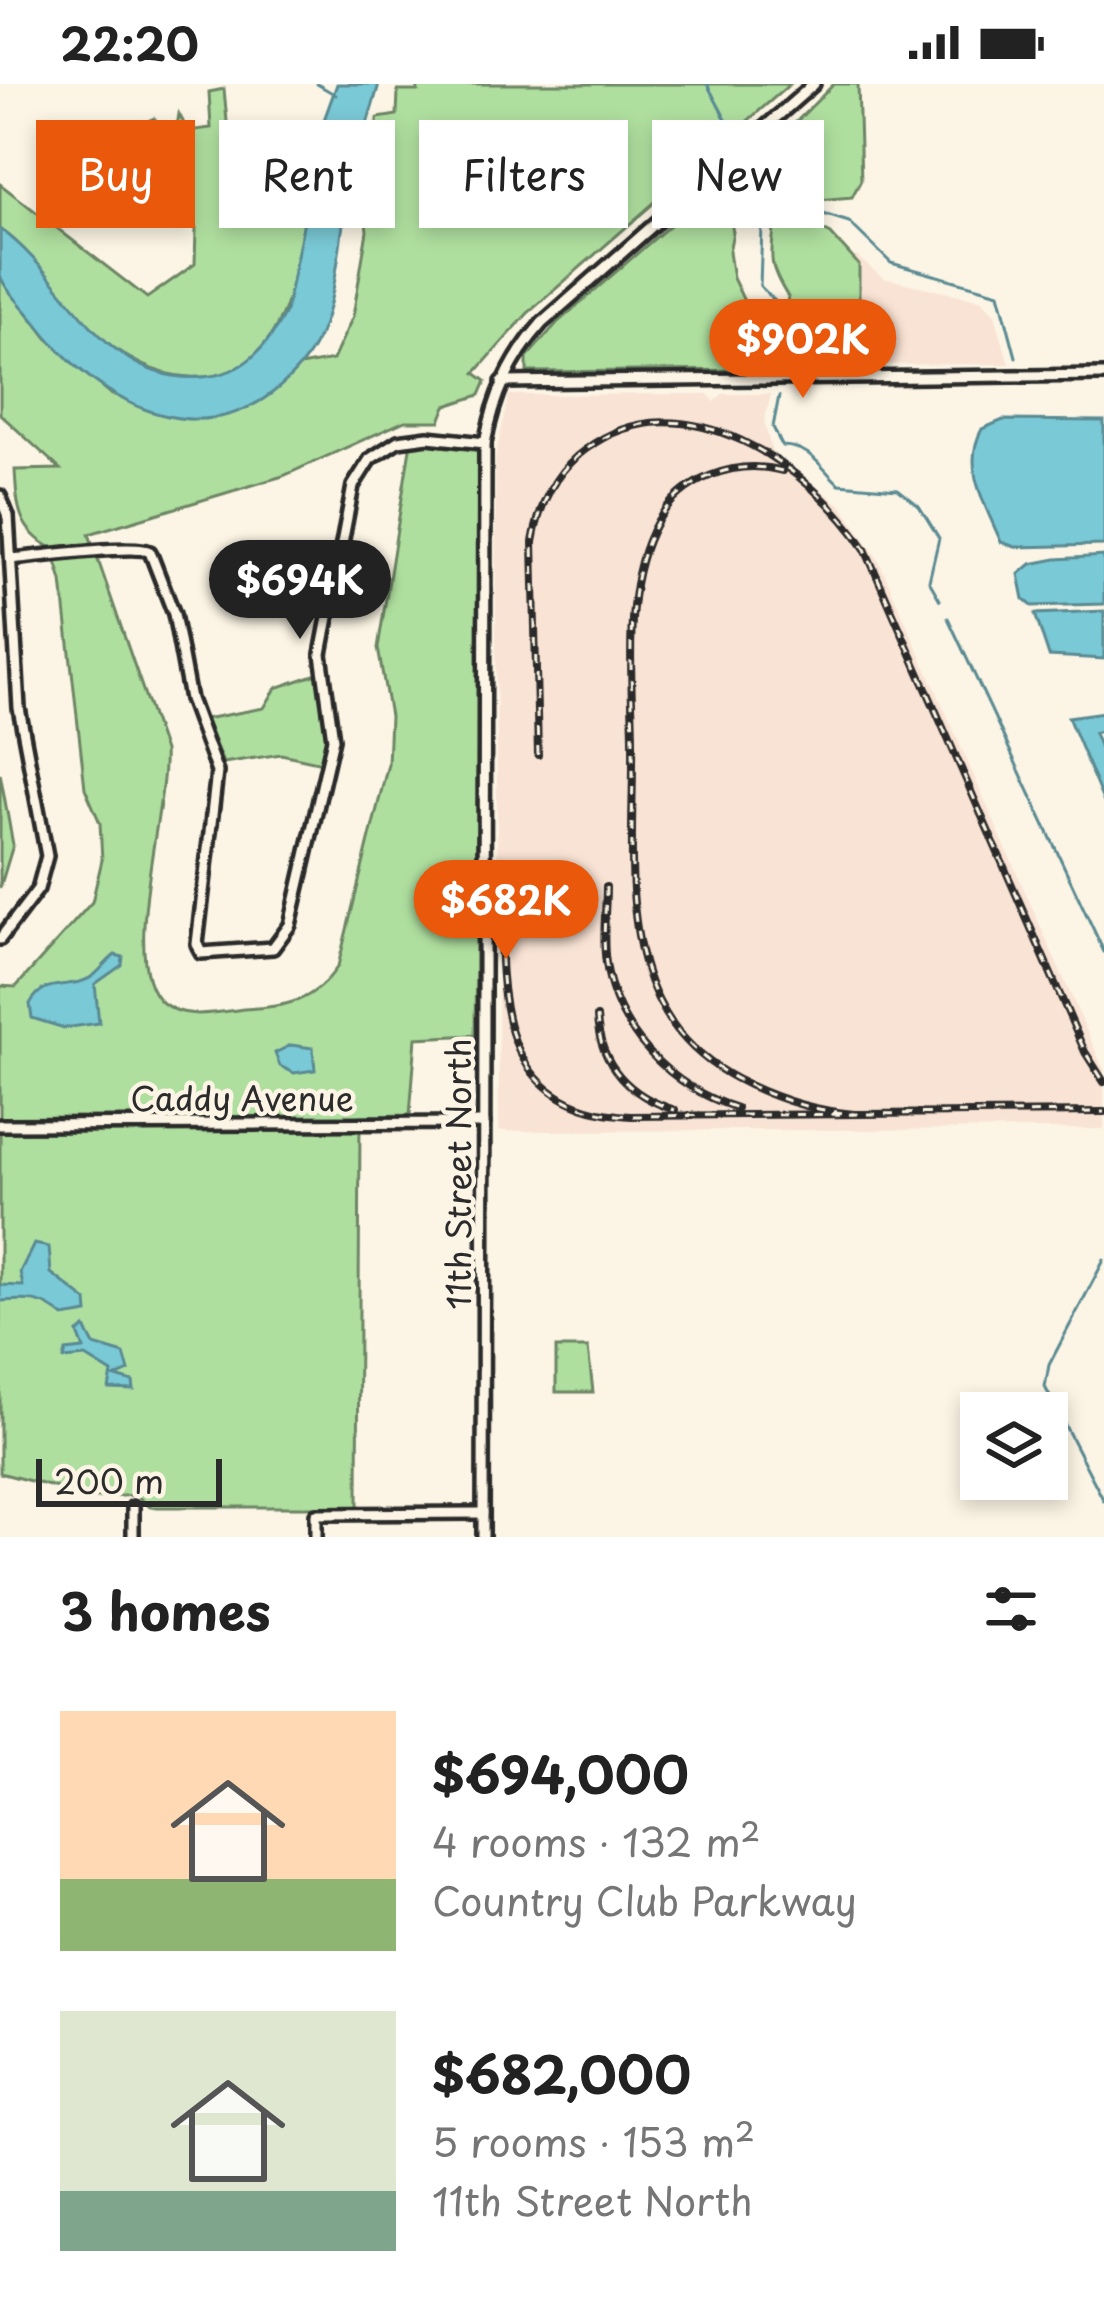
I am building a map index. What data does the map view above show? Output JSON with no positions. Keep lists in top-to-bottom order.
{
  "streets": {
    "street": ["Caddy Avenue", "11th Street North"]
  },
  "crossings": [
    ["Caddy Avenue", "11th Street North"]
  ],
  "scale_bar": "200 m",
  "page": {
    "status": "22:20",
    "chip": [
      "Buy",
      "Rent",
      "Filters",
      "New"
    ],
    "price": ["$902K", "$694K", "$682K"],
    "scale": "200 m",
    "heading": "3 homes",
    "list": [
      {
        "name": "$694,000",
        "note": "4 rooms · 132 m² · Country Club Parkway"
      },
      {
        "name": "$682,000",
        "note": "5 rooms · 153 m² · 11th Street North"
      }
    ]
  }
}
